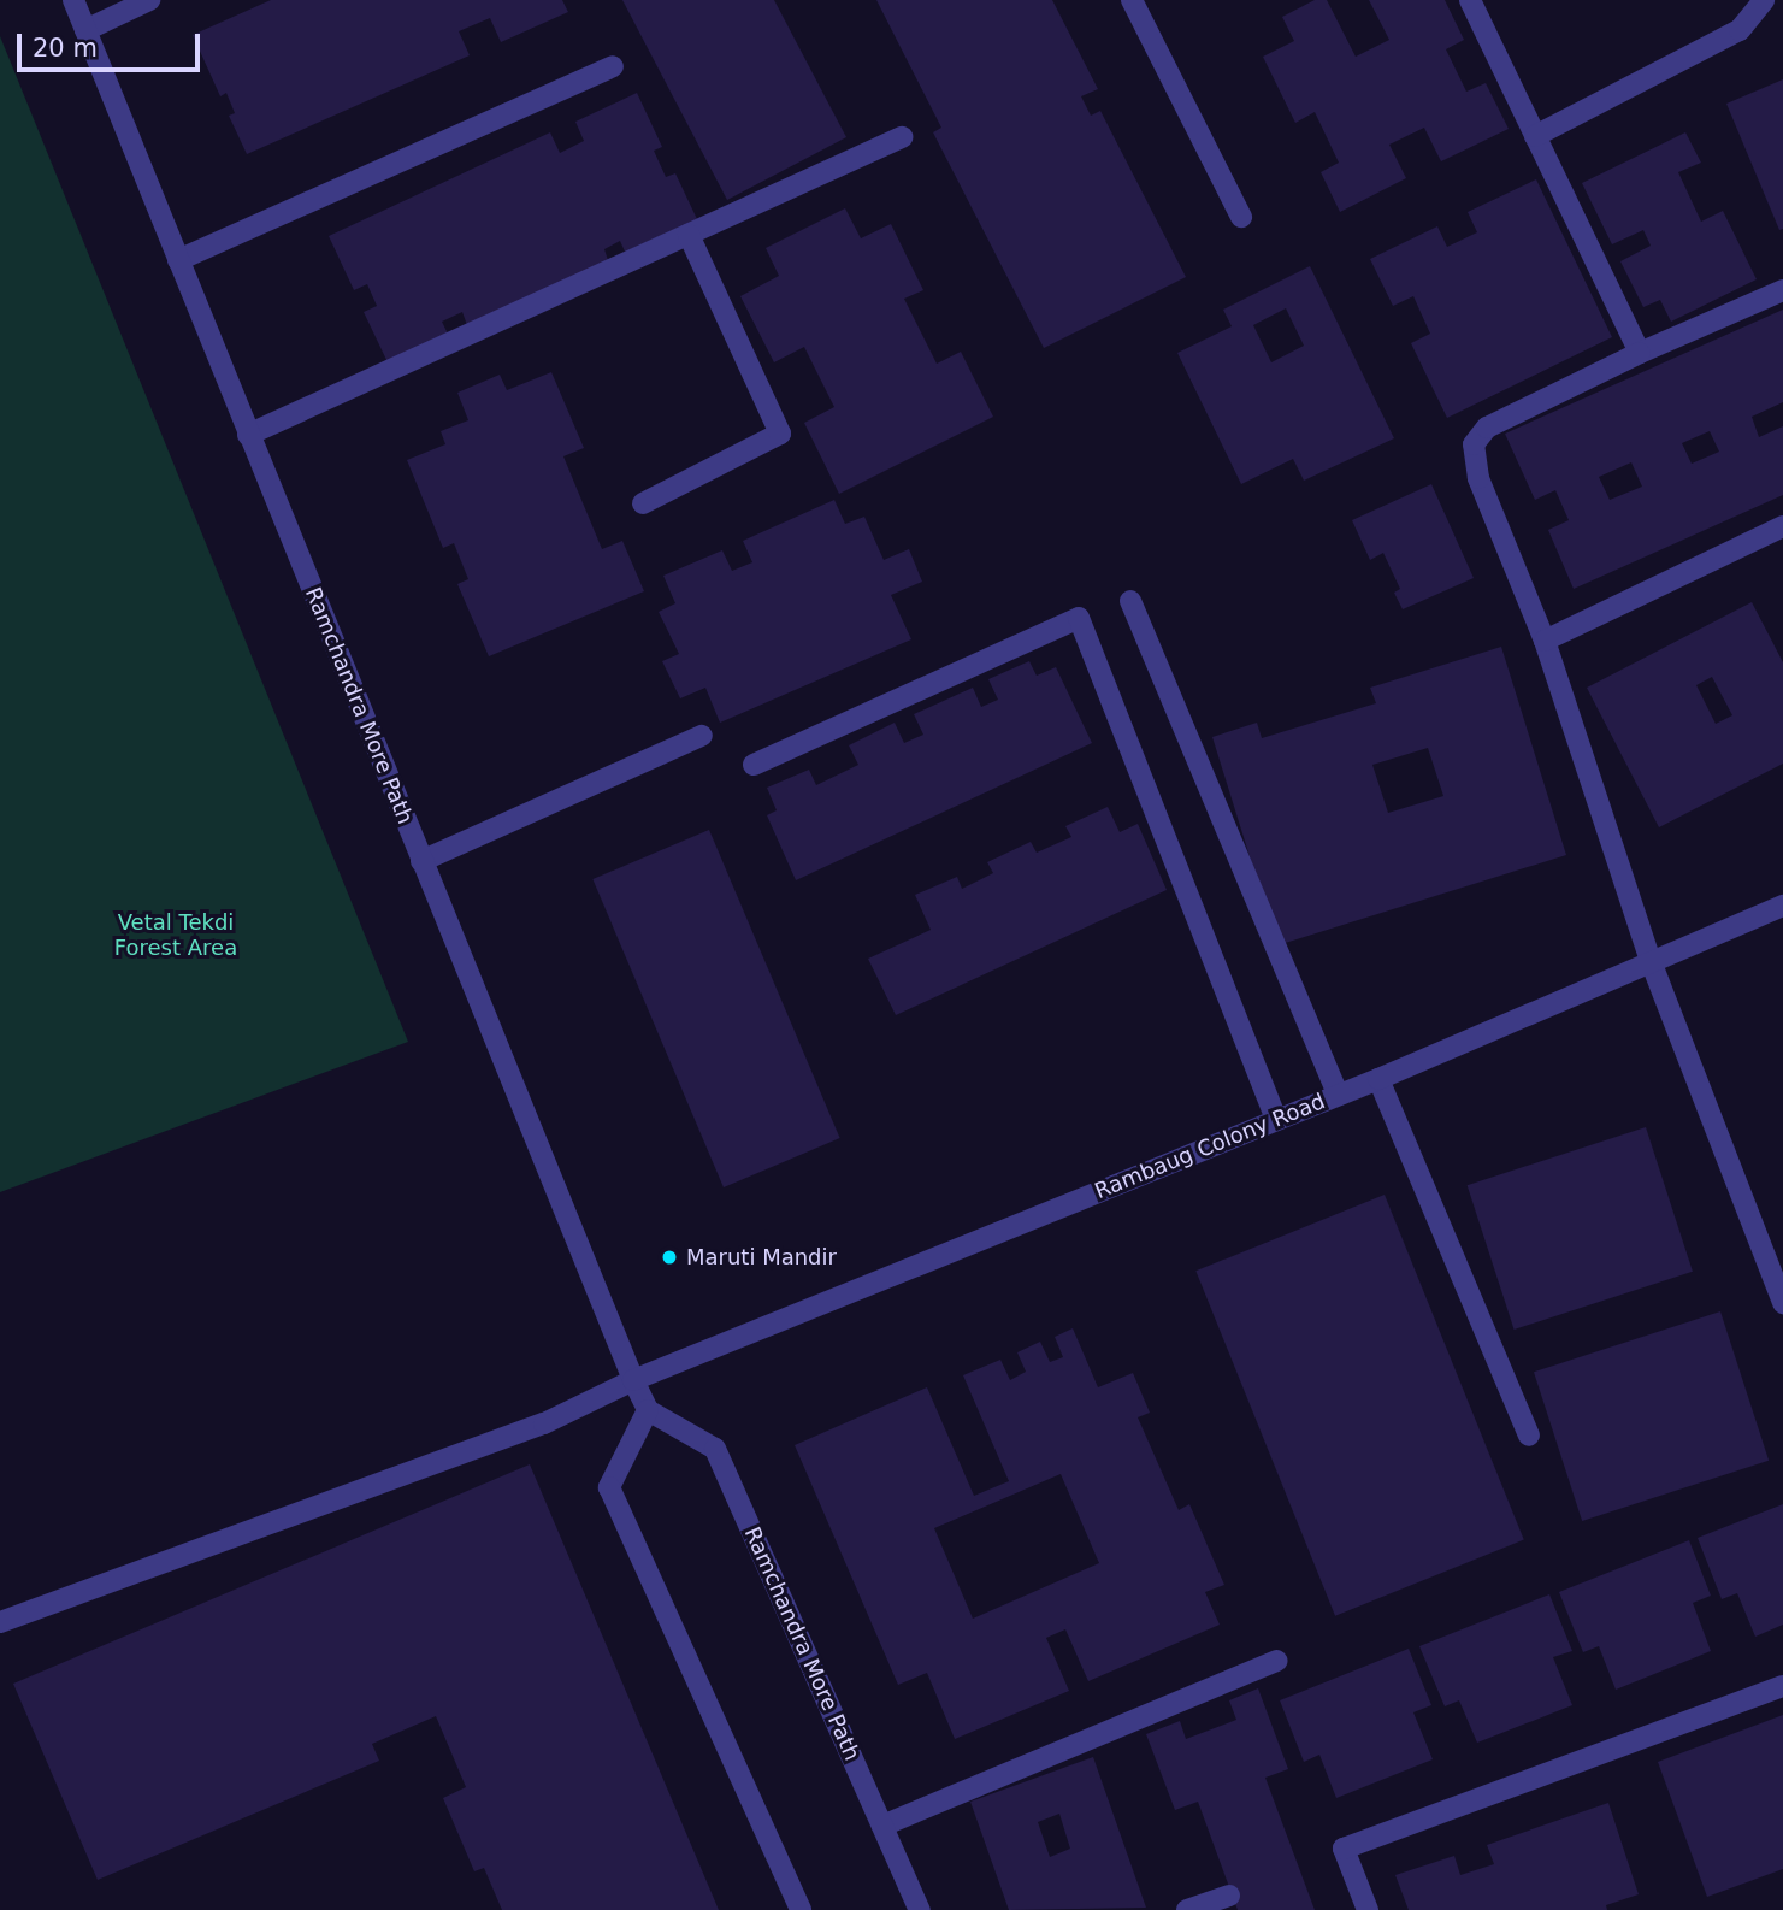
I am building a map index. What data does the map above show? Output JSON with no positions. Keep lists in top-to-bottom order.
{
  "streets": {
    "street": ["Ramchandra More Path", "Rambaug Colony Road"]
  },
  "crossings": [
    ["Ramchandra More Path", "Rambaug Colony Road"]
  ],
  "parks": ["Vetal Tekdi Forest Area"],
  "places": ["Maruti Mandir"],
  "scale_bar": "20 m"
}
